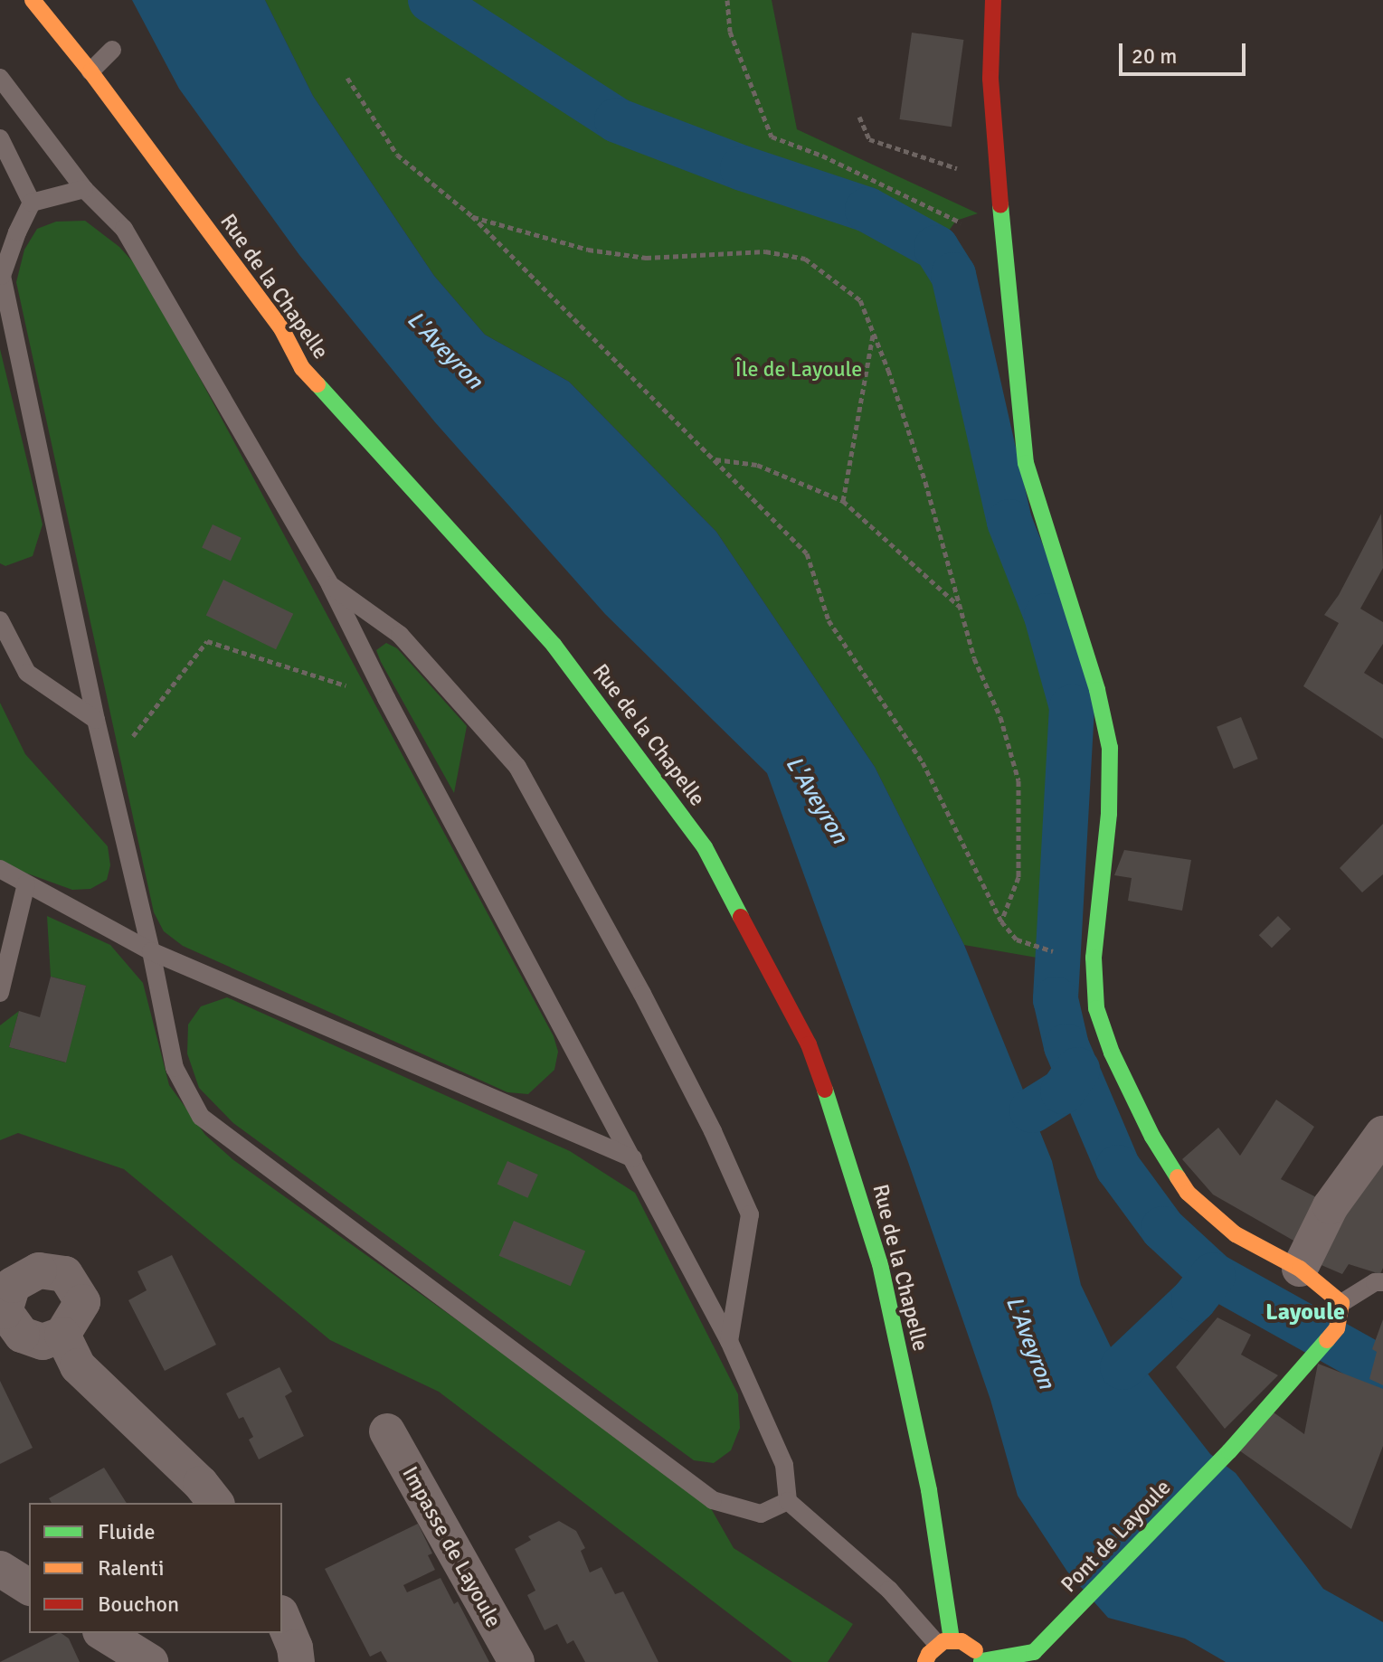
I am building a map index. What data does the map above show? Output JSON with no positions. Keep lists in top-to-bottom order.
{
  "streets": {
    "street": ["Rue de la Chapelle", "Pont de Layoule", "Impasse de Layoule"]
  },
  "districts": ["Layoule"],
  "water": ["L'Aveyron"],
  "parks": ["Île de Layoule"],
  "legend": ["Fluide", "Ralenti", "Bouchon"],
  "scale_bar": "20 m"
}
